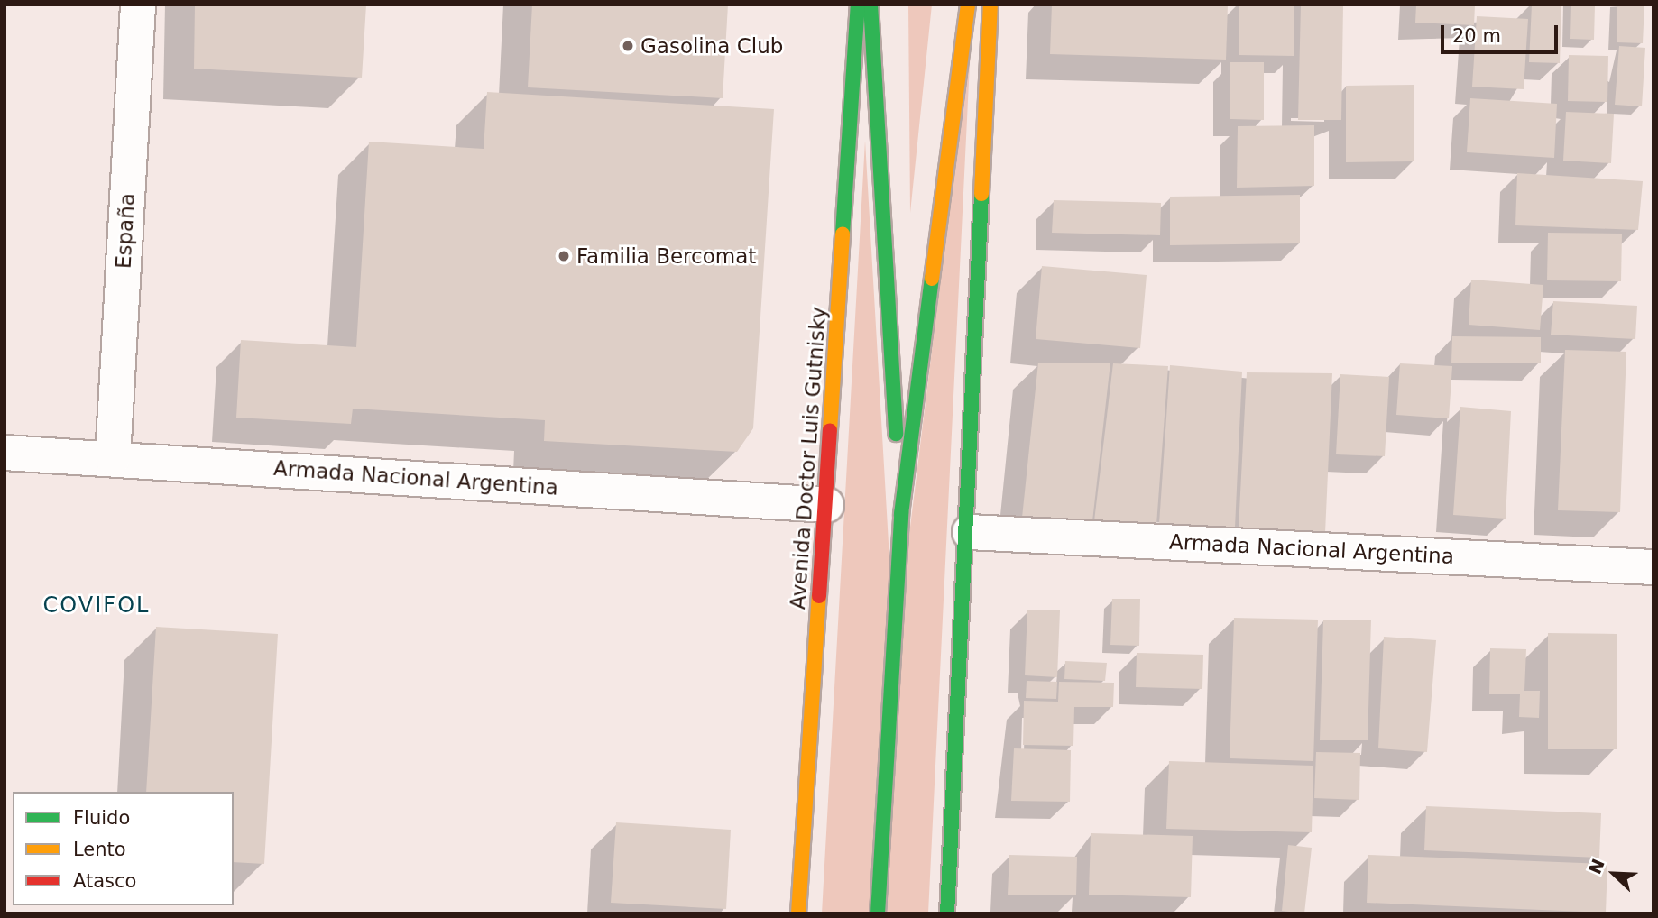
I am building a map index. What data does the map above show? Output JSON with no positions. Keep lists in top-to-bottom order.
{
  "streets": {
    "main road": ["Avenida Doctor Luis Gutnisky"],
    "street": ["España", "Armada Nacional Argentina"]
  },
  "crossings": [
    ["España", "Armada Nacional Argentina"],
    ["Avenida Doctor Luis Gutnisky", "Armada Nacional Argentina"]
  ],
  "districts": ["COVIFOL"],
  "places": ["Gasolina Club", "Familia Bercomat"],
  "legend": ["Fluido", "Lento", "Atasco"],
  "scale_bar": "20 m",
  "north": "top left"
}
